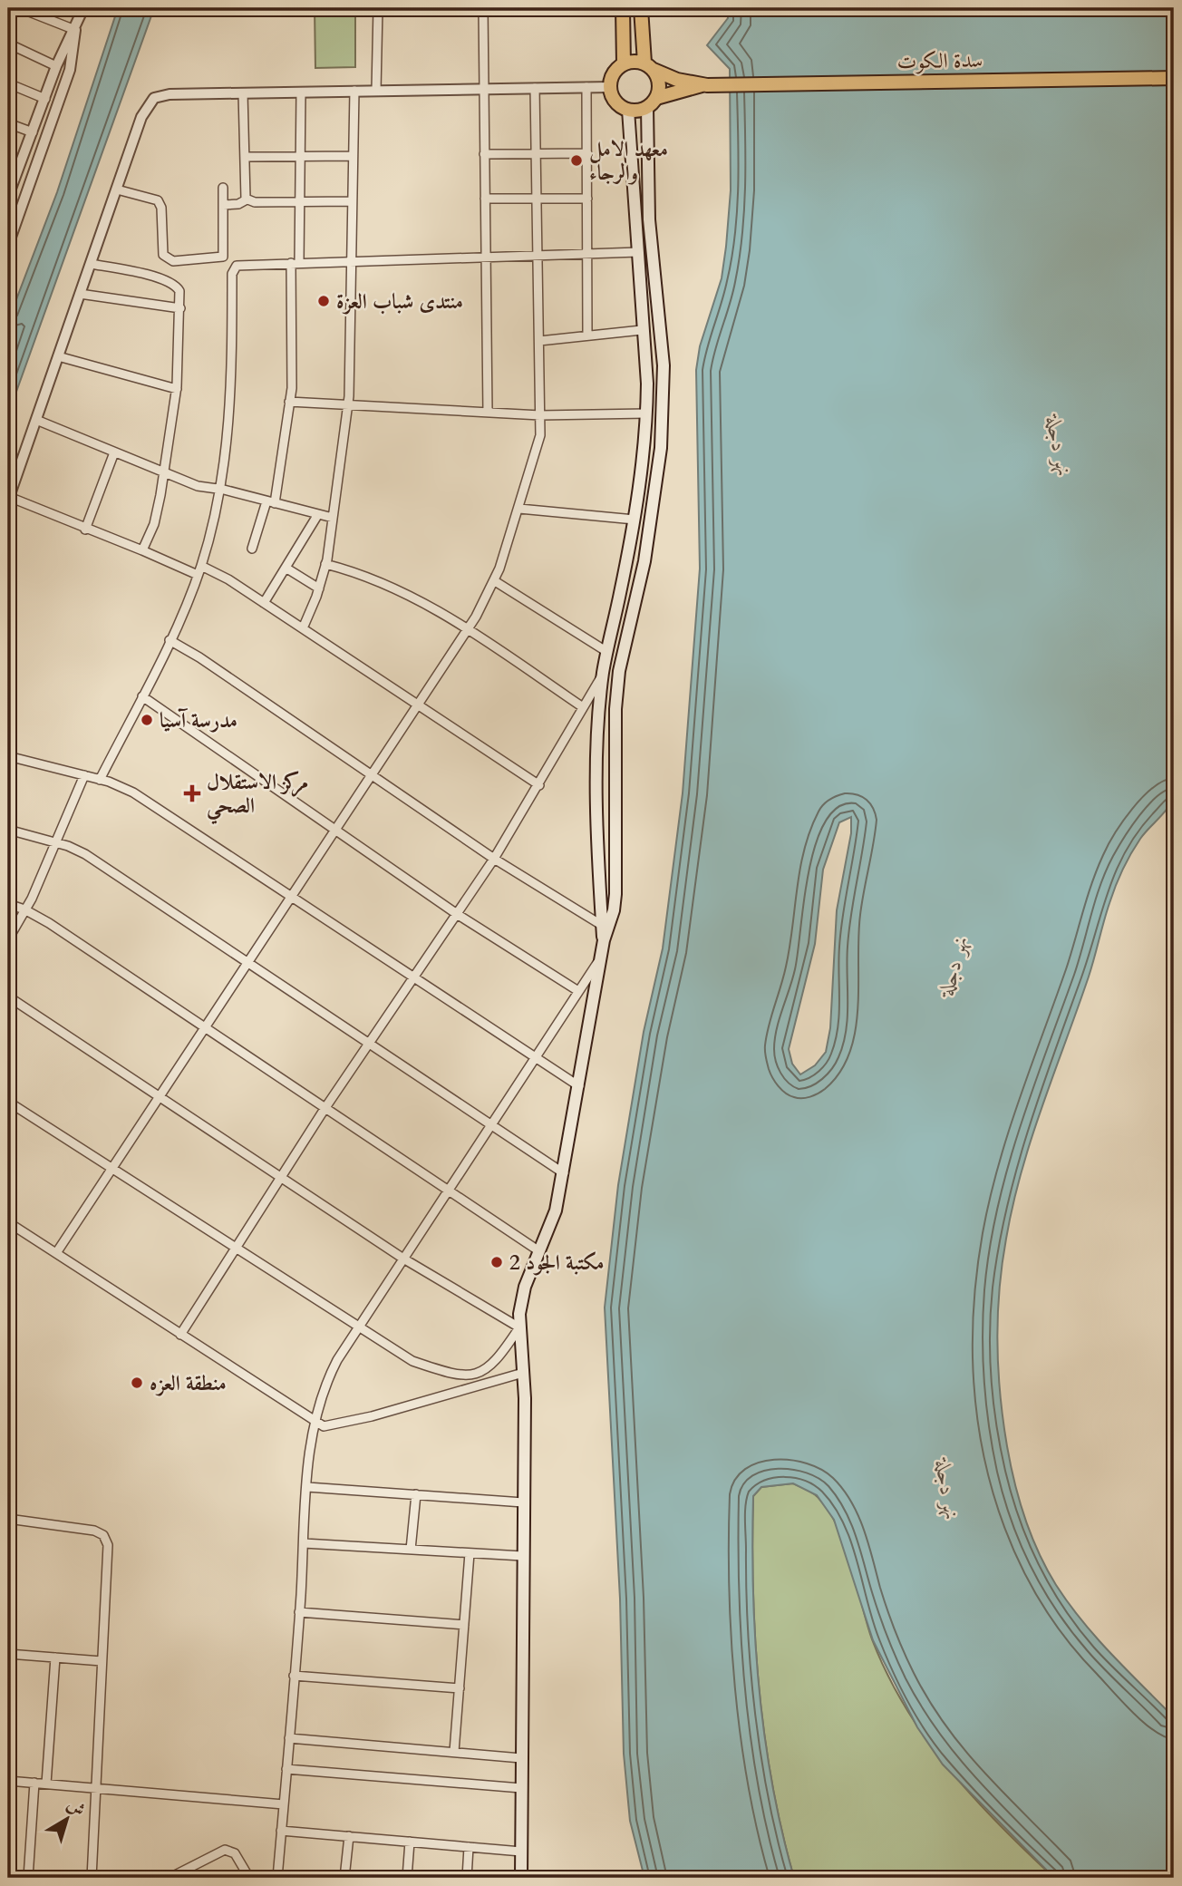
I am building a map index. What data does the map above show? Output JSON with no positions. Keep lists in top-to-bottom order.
{
  "streets": {
    "main road": ["سدة الكوت"]
  },
  "water": ["نهر دجلة"],
  "places": {
    "other": [
      "معهد الامل والرجاء",
      "منتدى شباب العزة",
      "مدرسة آسيا",
      "مكتبة الجود 2",
      "منطقة العزه"
    ],
    "health": ["مركز الاستقلال الصحي"]
  },
  "north": "top right"
}
